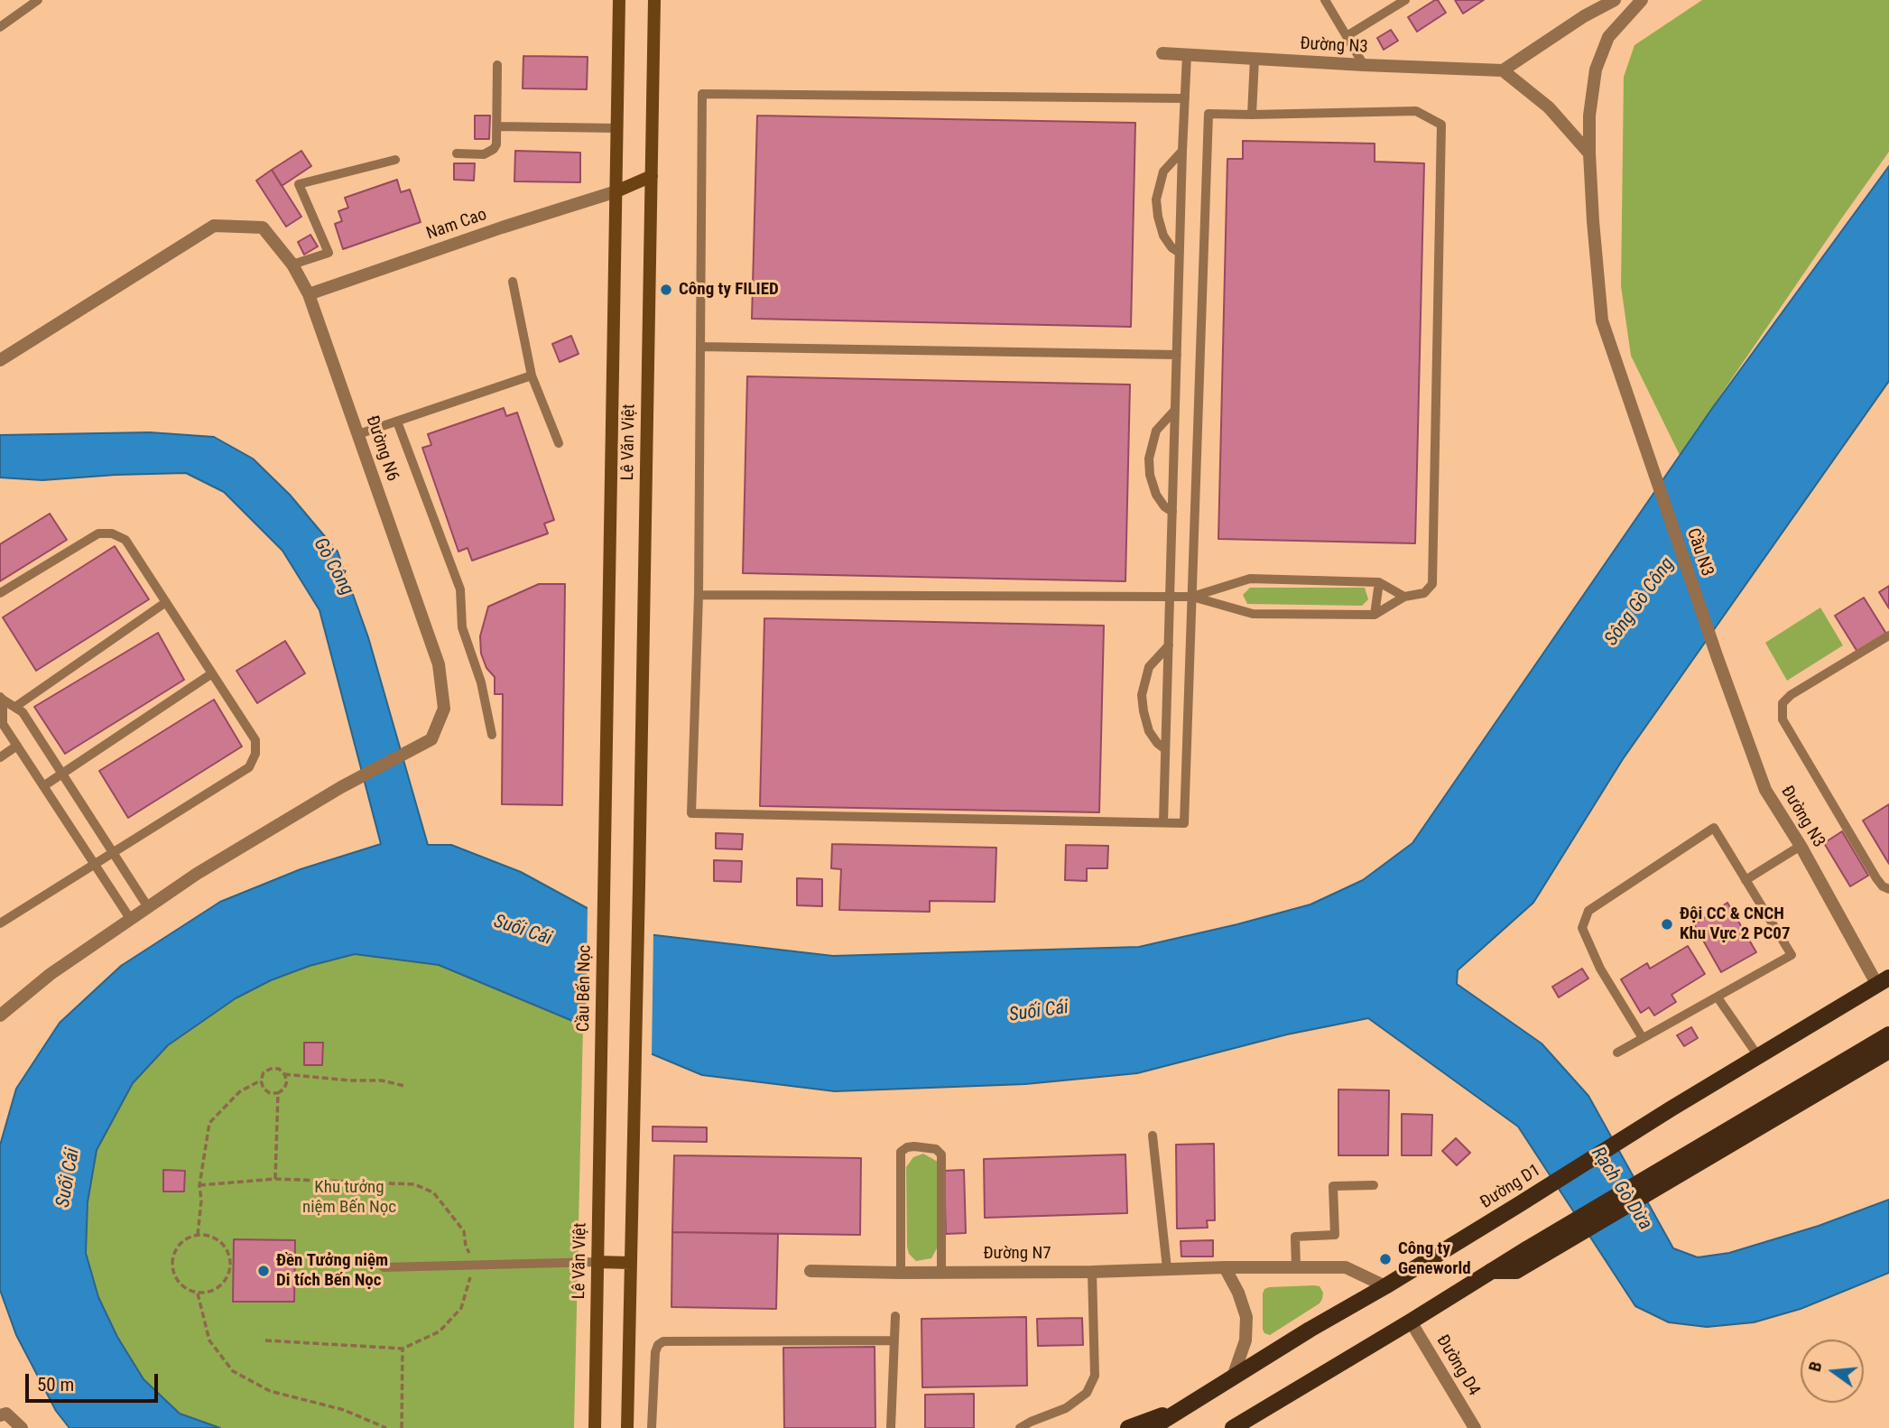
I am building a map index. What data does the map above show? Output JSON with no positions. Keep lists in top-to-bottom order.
{
  "streets": {
    "main road": ["Lê Văn Việt", "Cầu Bến Nọc", "Đường D1"],
    "street": [
      "Đường N3",
      "Nam Cao",
      "Đường N6",
      "Cầu N3",
      "Đường N7",
      "Đường D4"
    ]
  },
  "crossings": [
    ["Đường N3", "Cầu N3"],
    ["Đường N3", "Đường D1"],
    ["Nam Cao", "Lê Văn Việt"],
    ["Nam Cao", "Đường N6"],
    ["Lê Văn Việt", "Cầu Bến Nọc"],
    ["Đường D1", "Đường N7"]
  ],
  "water": [
    "Gò Công",
    "Sông Gò Công",
    "Suối Cái",
    "Rạch Gò Dừa"
  ],
  "parks": ["Khu tưởng niệm Bến Nọc"],
  "places": [
    "Công ty FILIED",
    "Đội CC & CNCH Khu Vực 2 PC07",
    "Công ty Geneworld",
    "Đền Tưởng niệm Di tích Bến Nọc"
  ],
  "scale_bar": "50 m",
  "north": "left"
}
